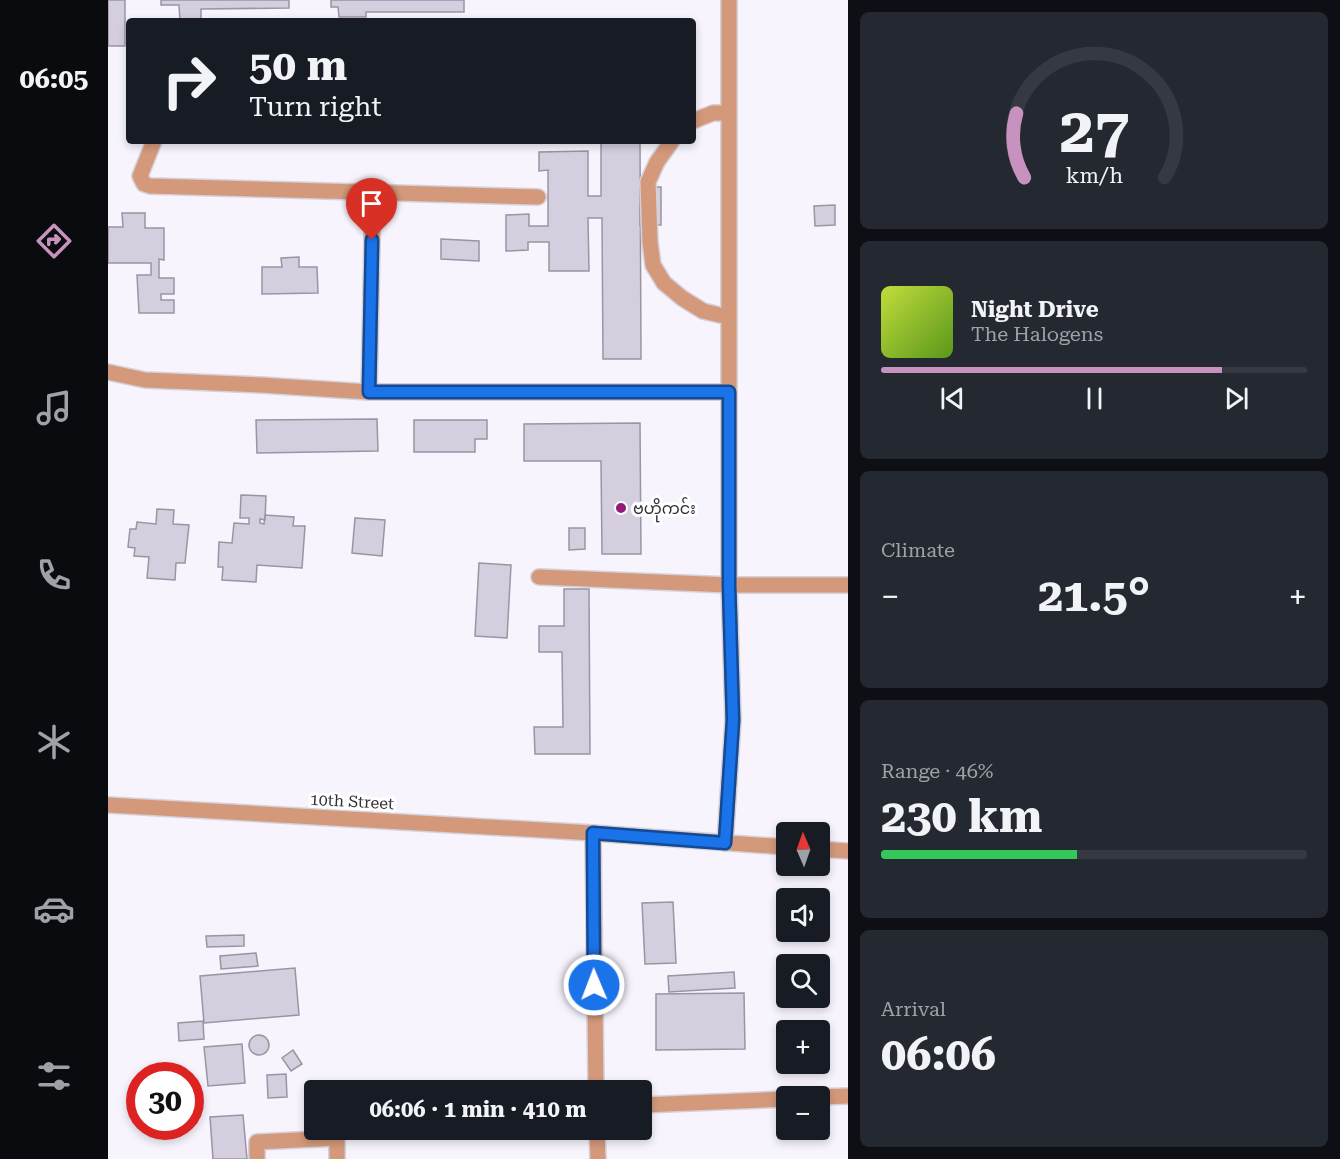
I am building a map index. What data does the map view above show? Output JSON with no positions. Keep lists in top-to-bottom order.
{
  "streets": {
    "street": ["10th Street"]
  },
  "places": ["ဗဟိုကင်း"],
  "north": "top",
  "page": {
    "tabs": "06:05",
    "turn": ["50 m", "Turn right"],
    "song": ["Night Drive", "The Halogens"],
    "tile": [
      "Climate",
      ["Range · 46%", "230 km"],
      ["Arrival", "06:06"]
    ],
    "heat": ["−", "21.5°", "+"],
    "map_buttons": ["+", "−"],
    "limit": "30",
    "trip": "06:06 · 1 min · 410 m",
    "gauge": ["27", "km/h"]
  }
}
